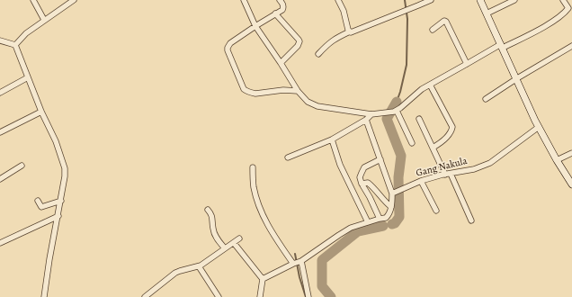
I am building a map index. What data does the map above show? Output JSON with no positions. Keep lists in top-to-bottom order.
{
  "streets": {
    "street": ["Gang Nakula"]
  }
}
